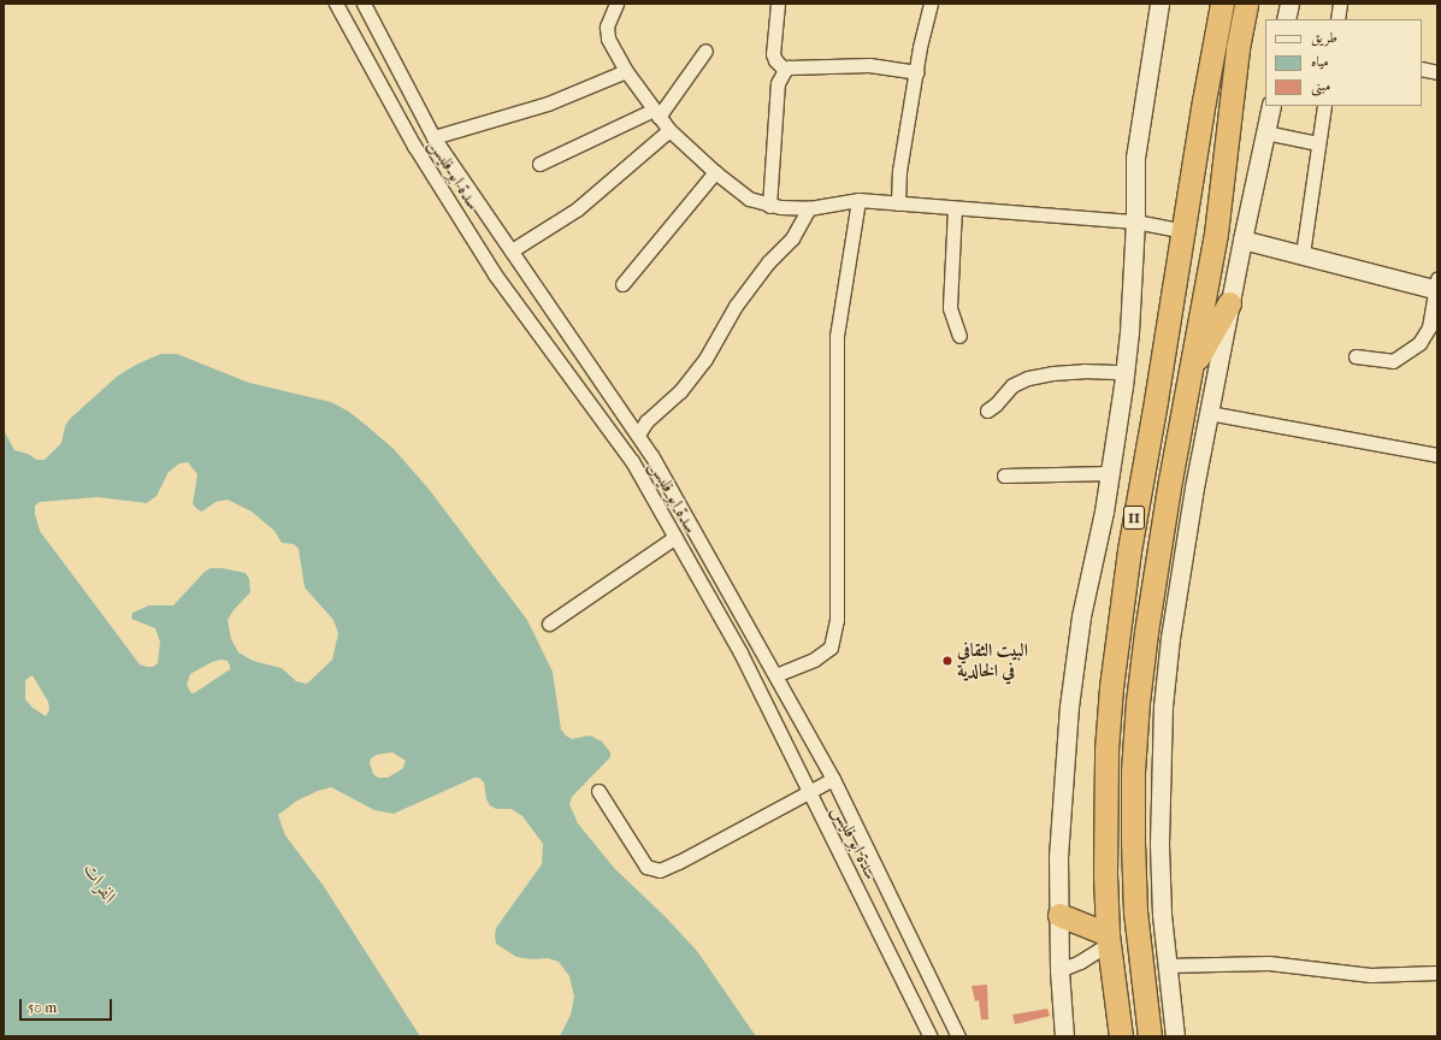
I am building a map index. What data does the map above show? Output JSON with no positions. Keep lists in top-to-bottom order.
{
  "streets": {
    "highway": ["11"],
    "street": ["سدة ابو فليس"]
  },
  "water": ["الفرات"],
  "places": ["البيت الثقافي في الخالدية"],
  "legend": ["طريق", "مياه", "مبنى"],
  "scale_bar": "50 m"
}
